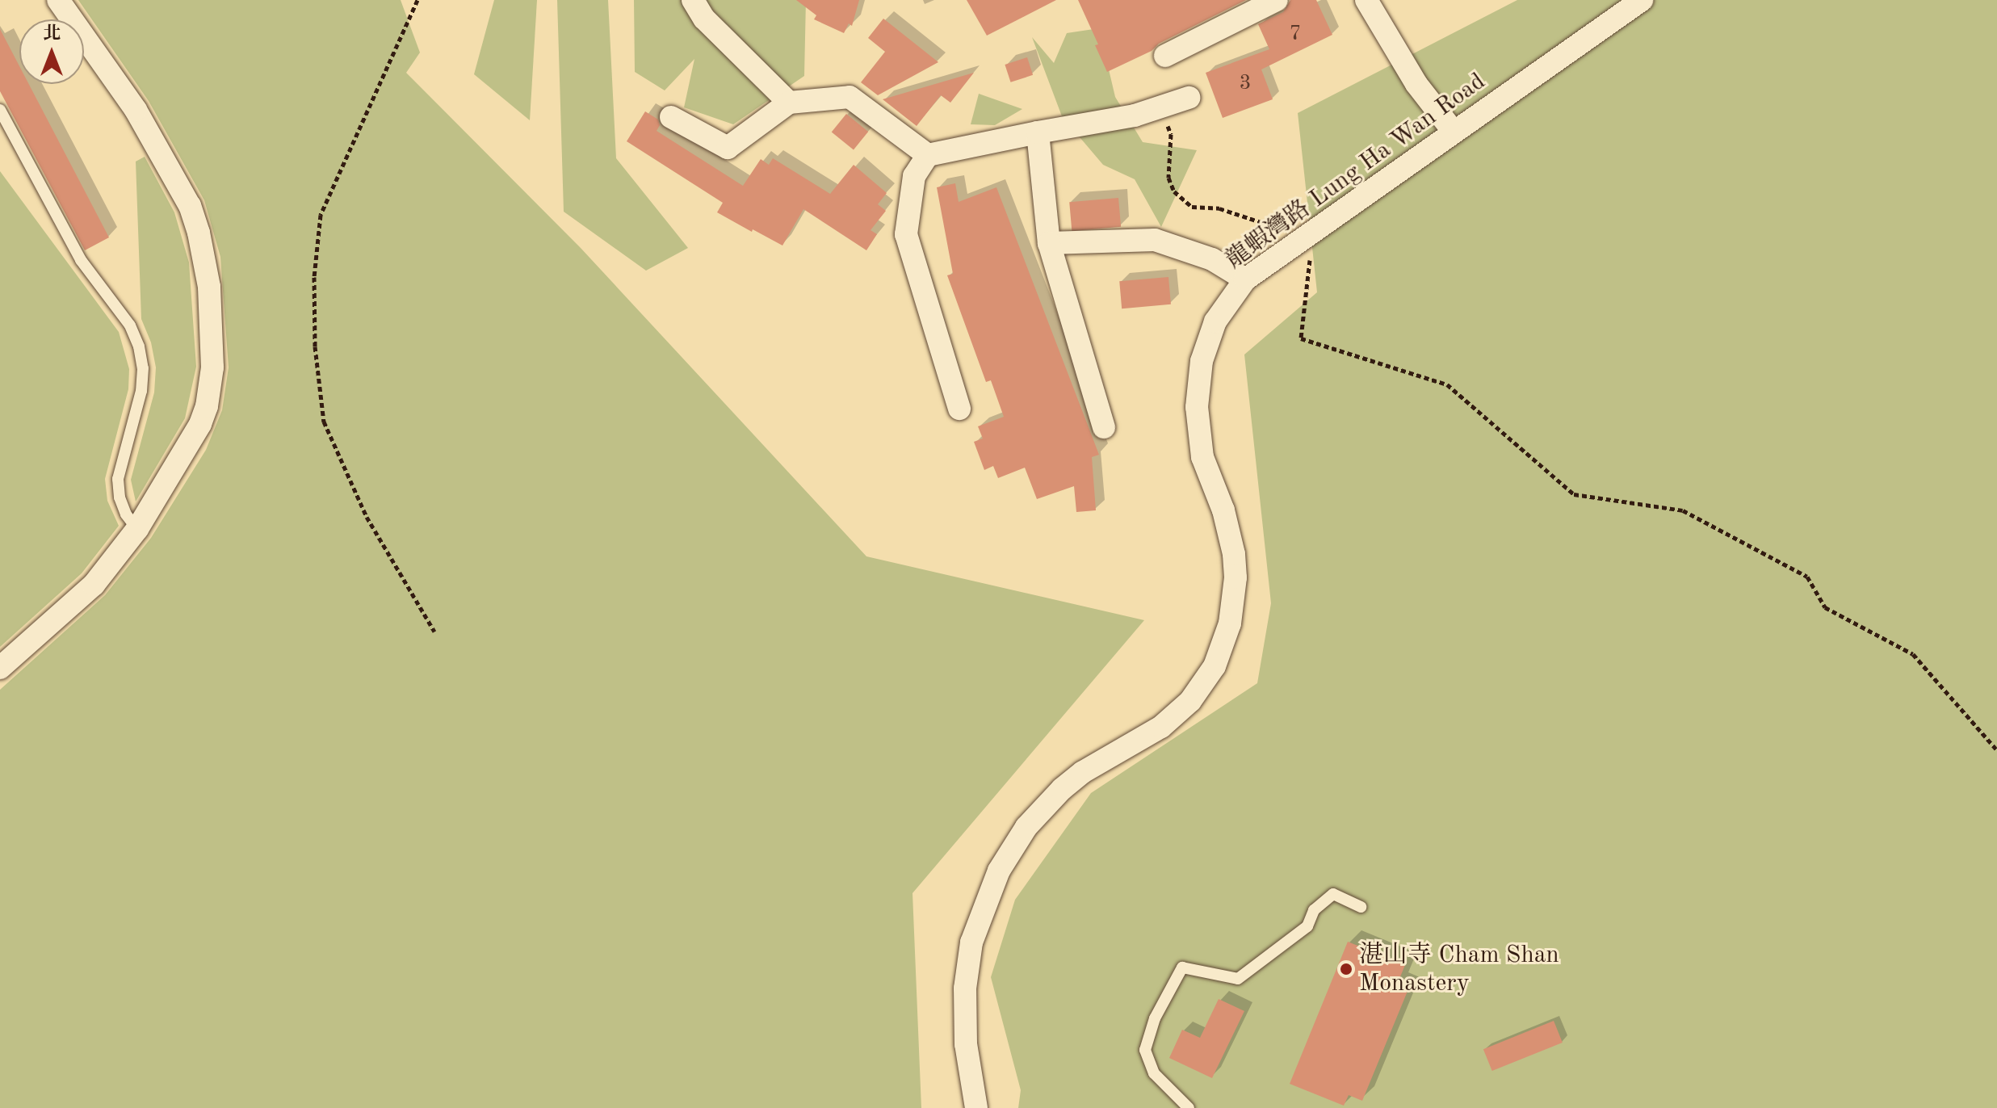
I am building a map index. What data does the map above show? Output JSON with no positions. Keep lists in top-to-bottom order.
{
  "streets": {
    "street": ["龍蝦灣路 Lung Ha Wan Road"]
  },
  "places": ["湛山寺 Cham Shan Monastery"],
  "house_numbers": ["7", "3"],
  "north": "top"
}
